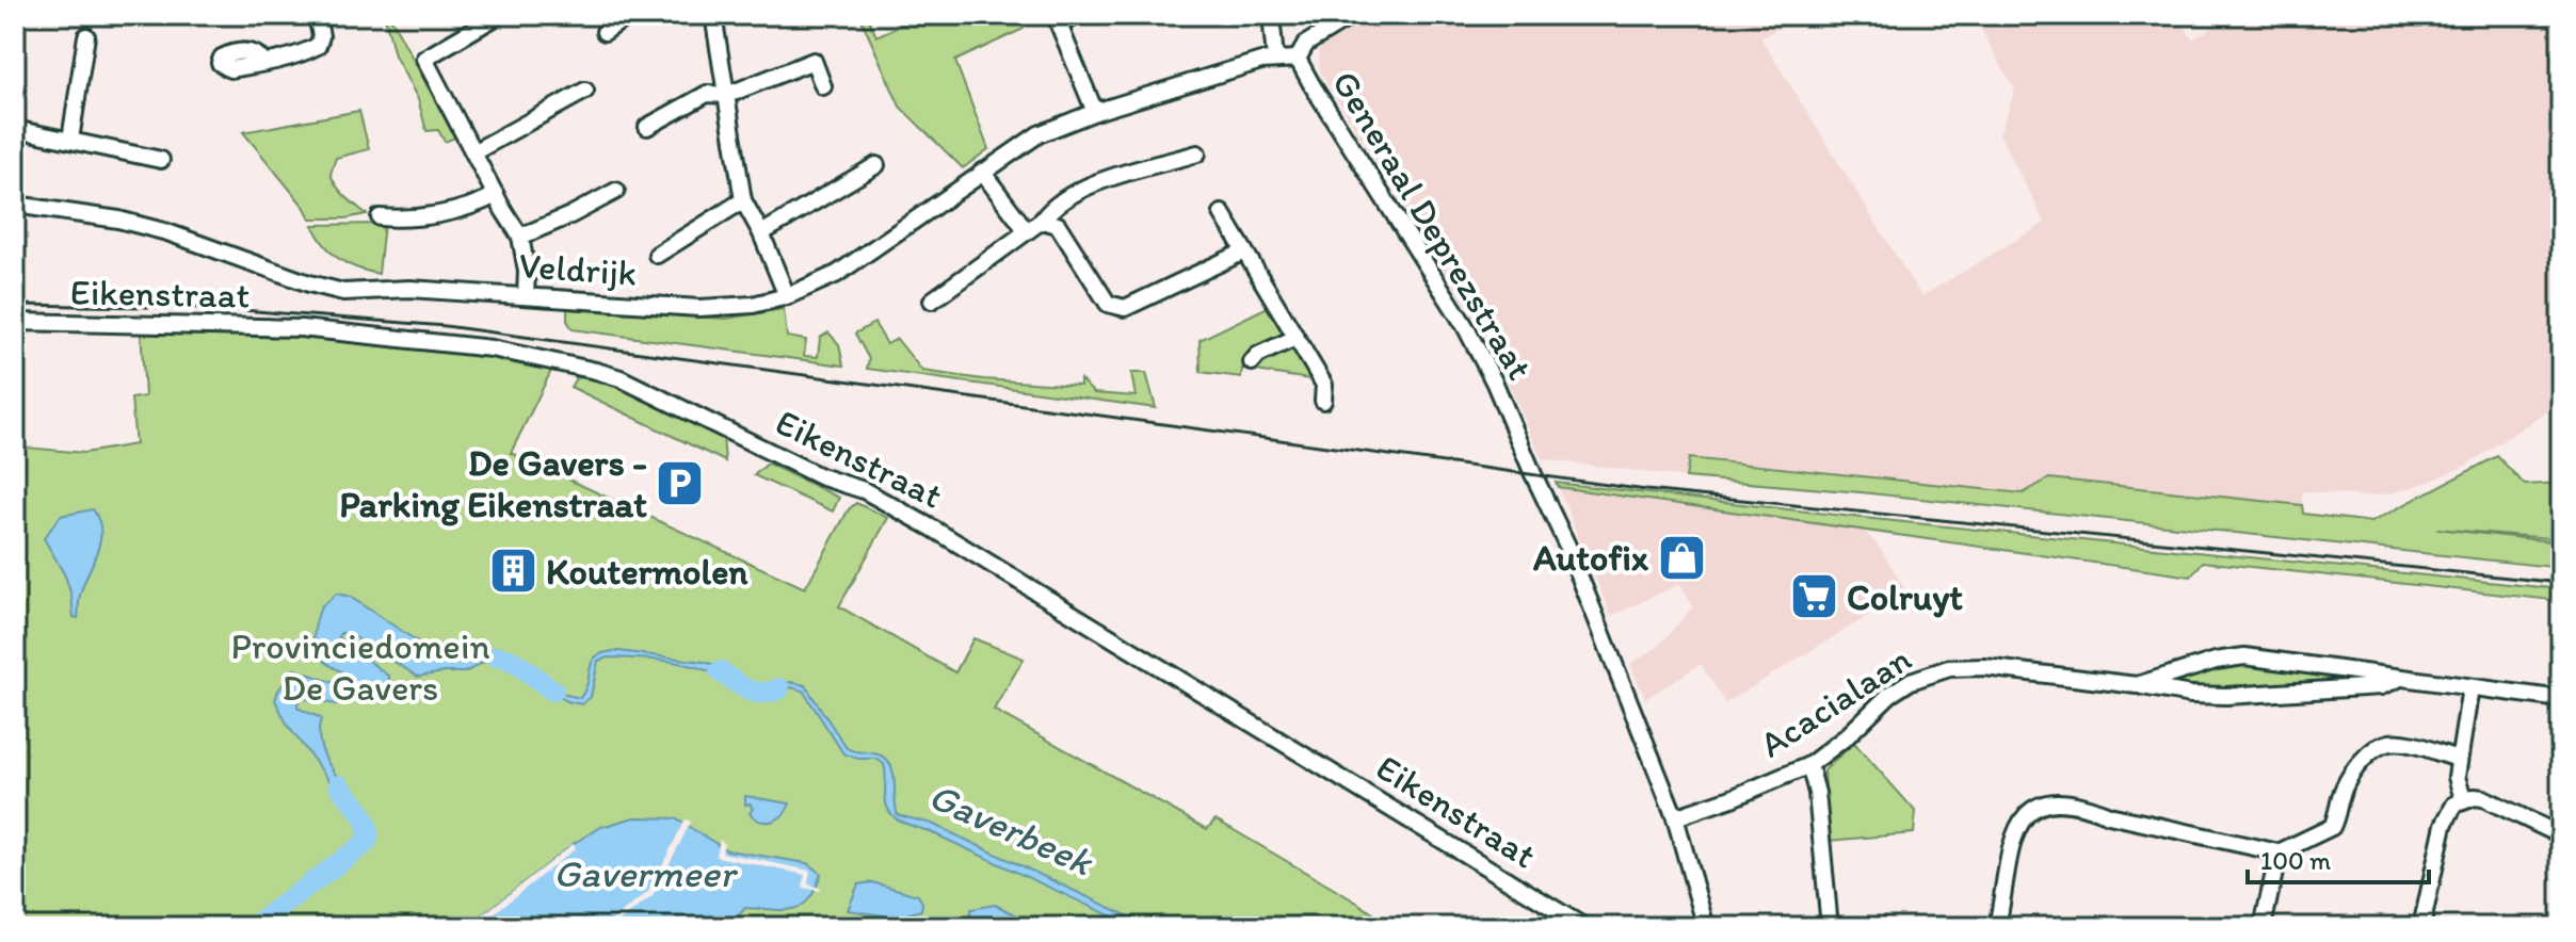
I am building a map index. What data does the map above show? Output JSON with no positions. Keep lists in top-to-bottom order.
{
  "streets": {
    "street": [
      "Generaal Deprezstraat",
      "Veldrijk",
      "Eikenstraat",
      "Acacialaan"
    ]
  },
  "crossings": [
    ["Generaal Deprezstraat", "Veldrijk"],
    ["Generaal Deprezstraat", "Acacialaan"]
  ],
  "water": ["Gaverbeek", "Gavermeer"],
  "parks": ["Provinciedomein De Gavers"],
  "places": {
    "parking": ["De Gavers - Parking Eikenstraat"],
    "shop": ["Autofix"],
    "building": ["Koutermolen"],
    "supermarket": ["Colruyt"]
  },
  "scale_bar": "100 m"
}
